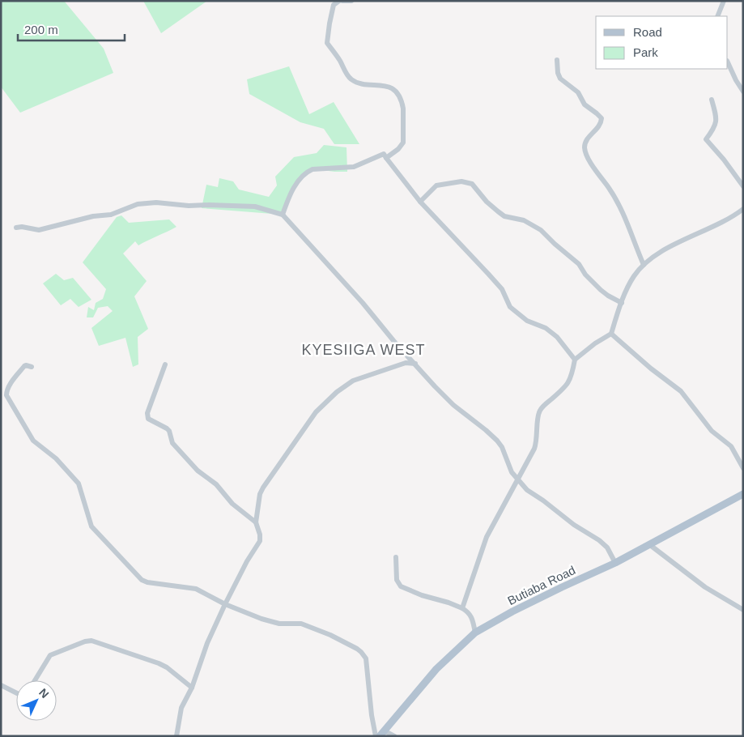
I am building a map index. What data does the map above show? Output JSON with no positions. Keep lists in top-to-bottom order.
{
  "streets": {
    "main road": ["Butiaba Road"]
  },
  "districts": ["KYESIIGA WEST"],
  "legend": ["Road", "Park"],
  "scale_bar": "200 m",
  "north": "top right"
}
